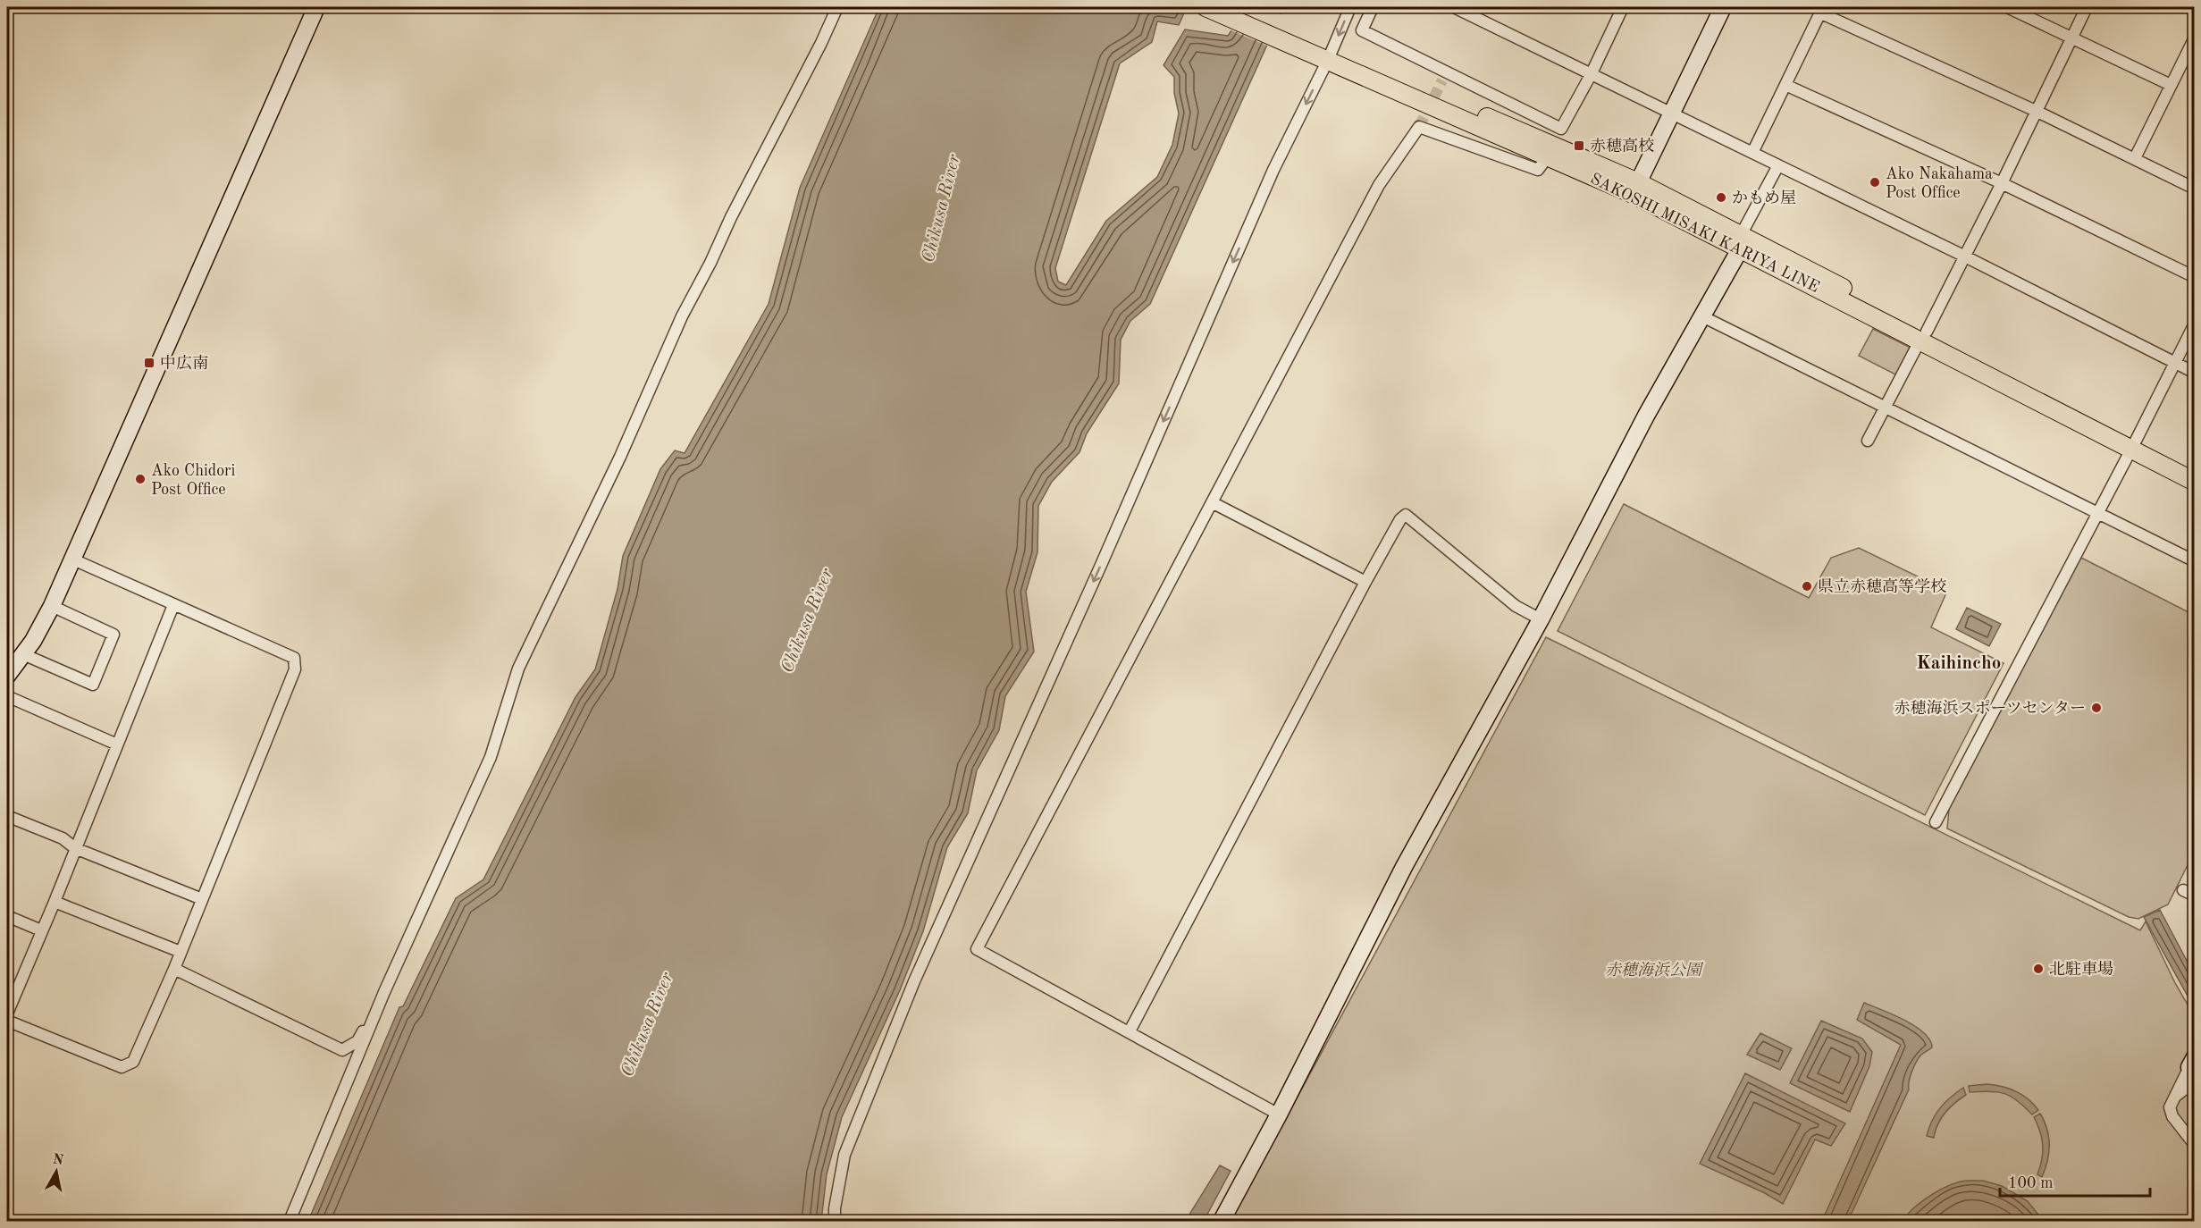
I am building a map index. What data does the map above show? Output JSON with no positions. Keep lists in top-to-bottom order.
{
  "streets": {
    "main road": ["SAKOSHI MISAKI KARIYA LINE"]
  },
  "districts": ["Kaihincho"],
  "water": ["Chikusa River"],
  "parks": ["赤穂海浜公園"],
  "places": {
    "transit": ["赤穂高校", "中広南"],
    "other": [
      "Ako Nakahama Post Office",
      "かもめ屋",
      "Ako Chidori Post Office",
      "県立赤穂高等学校",
      "赤穂海浜スポーツセンター",
      "北駐車場"
    ]
  },
  "scale_bar": "100 m",
  "north": "top"
}
